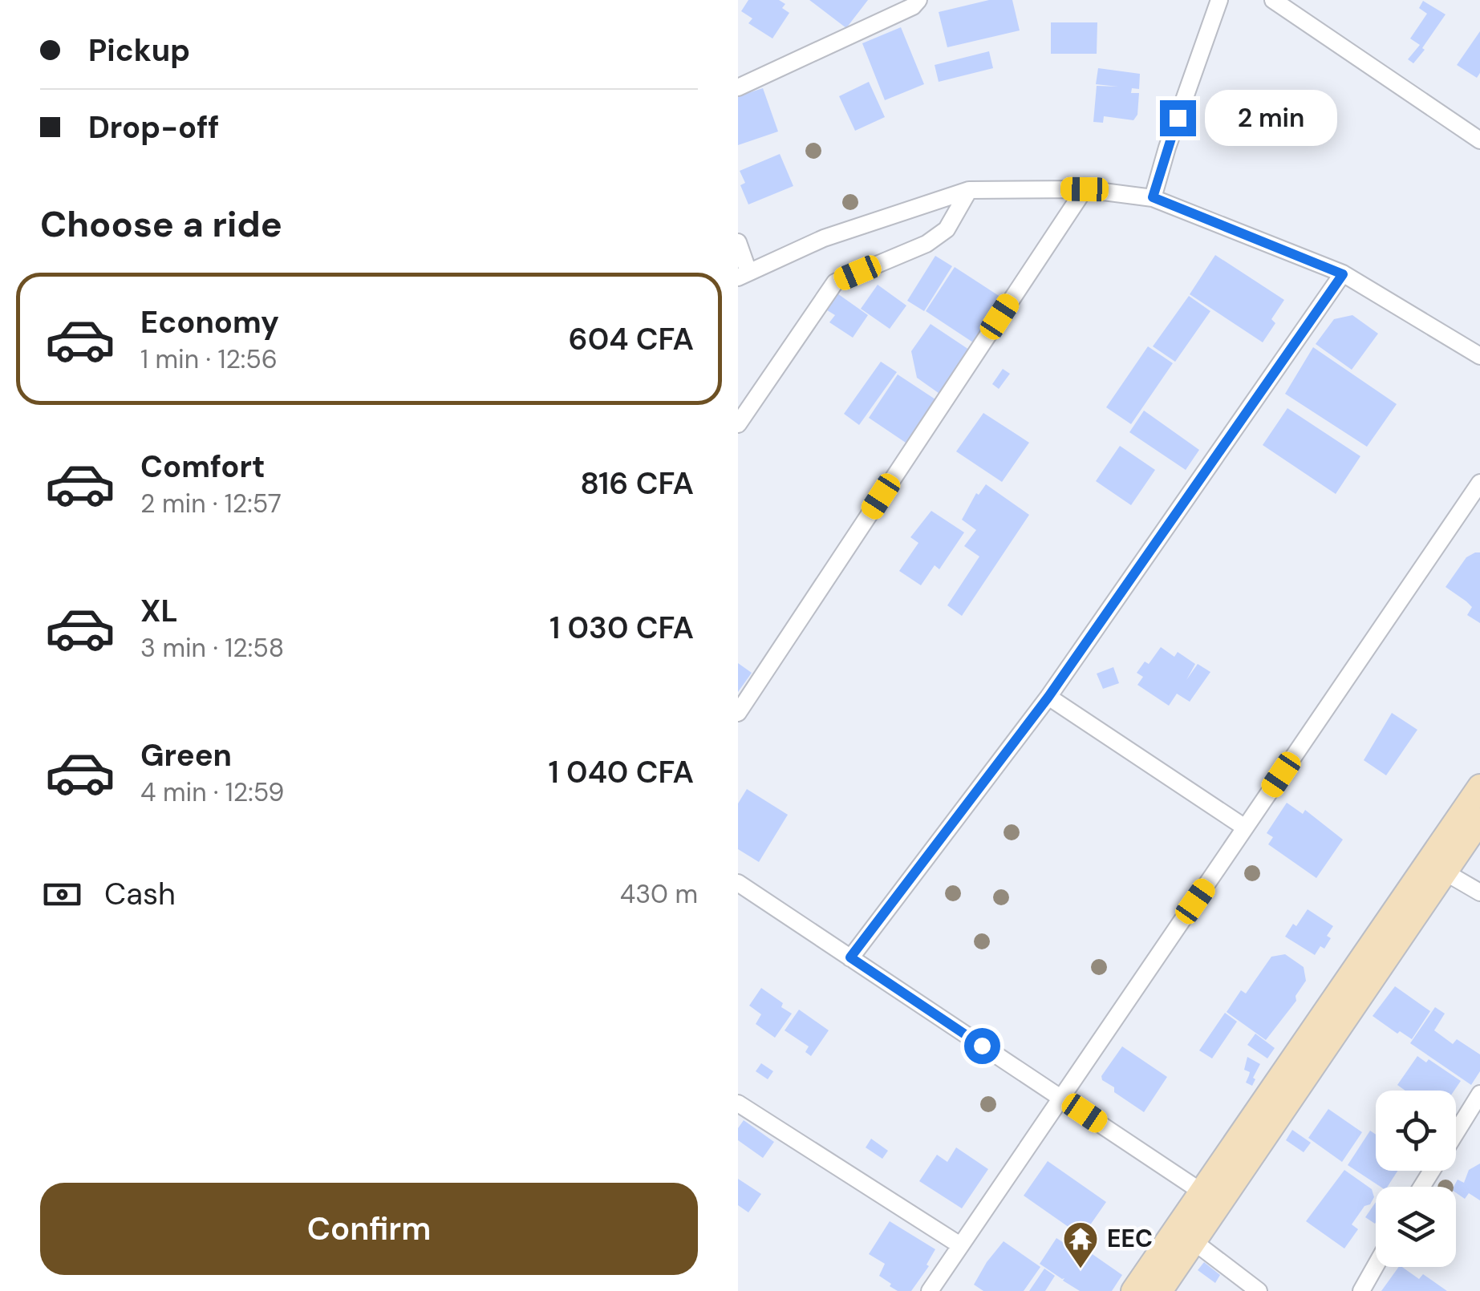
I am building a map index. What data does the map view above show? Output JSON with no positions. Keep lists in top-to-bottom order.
{
  "places": {
    "temple": ["EEC"]
  },
  "page": {
    "banner": ["Pickup", "Drop-off"],
    "bubble": "2 min",
    "heading": "Choose a ride",
    "list": [
      {
        "name": "Economy",
        "note": "1 min · 12:56",
        "value": "604 CFA"
      },
      {
        "name": "Comfort",
        "note": "2 min · 12:57",
        "value": "816 CFA"
      },
      {
        "name": "XL",
        "note": "3 min · 12:58",
        "value": "1 030 CFA"
      },
      {
        "name": "Green",
        "note": "4 min · 12:59",
        "value": "1 040 CFA"
      }
    ],
    "pay": ["Cash", "430 m"],
    "buttons": "Confirm"
  }
}
